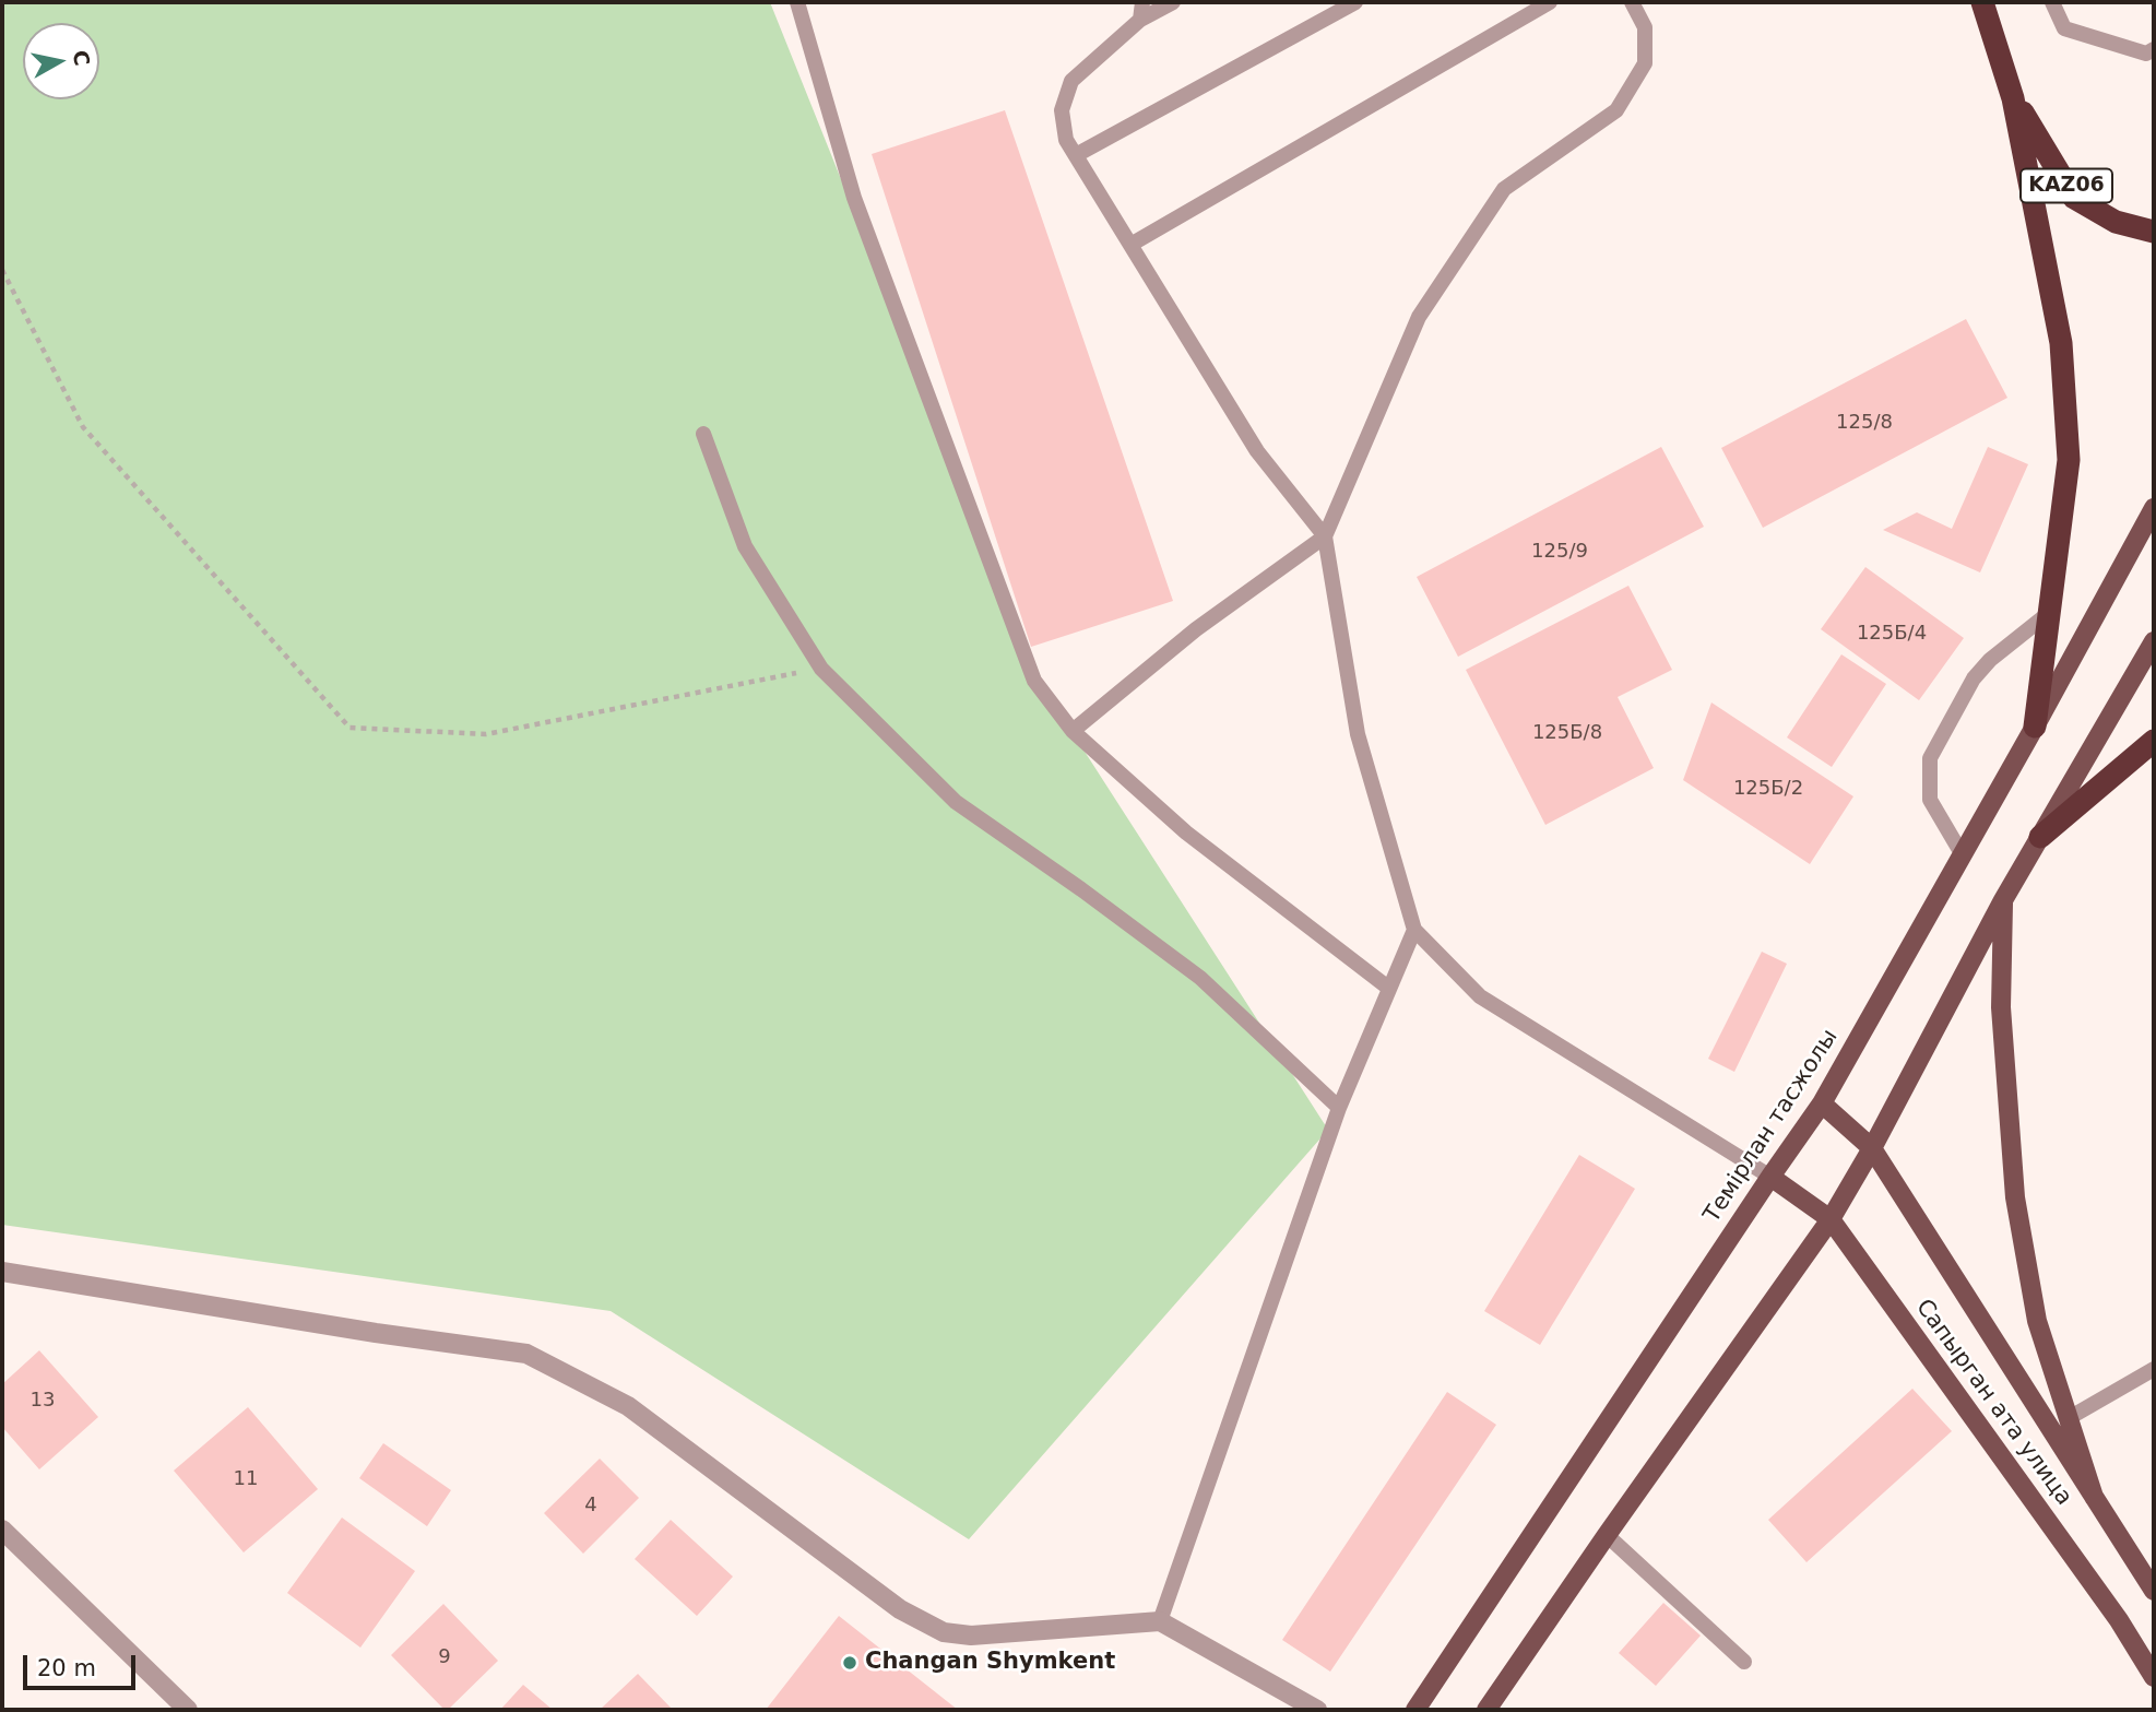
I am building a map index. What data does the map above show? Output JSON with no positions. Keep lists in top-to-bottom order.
{
  "streets": {
    "highway": ["KАZ06"],
    "main road": ["Темірлан тасжолы", "Сапырган ата улица"]
  },
  "crossings": [
    ["Темірлан тасжолы", "Сапырган ата улица"]
  ],
  "places": ["Changan Shymkent"],
  "house_numbers": [
    "125/8",
    "125/9",
    "125Б/4",
    "125Б/8",
    "125Б/2",
    "13",
    "11",
    "4",
    "9"
  ],
  "scale_bar": "20 m",
  "north": "right"
}
